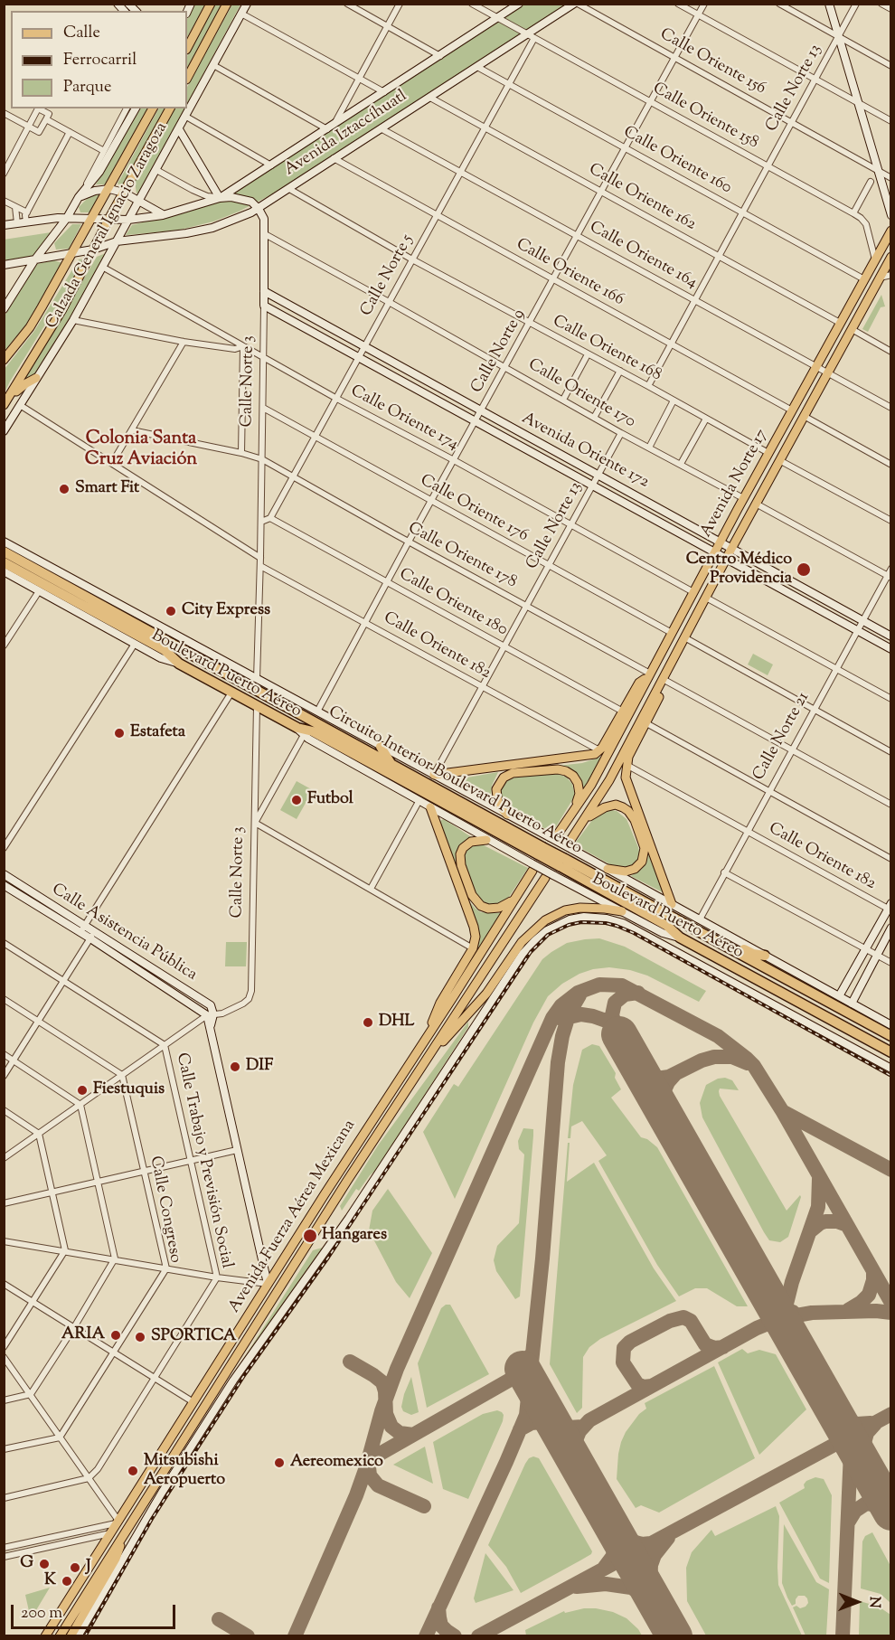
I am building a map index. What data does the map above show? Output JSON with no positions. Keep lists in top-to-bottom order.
{
  "streets": {
    "highway": ["Boulevard Puerto Aéreo", "Circuito Interior Boulevard Puerto Aéreo"],
    "main road": ["Calzada General Ignacio Zaragoza", "Avenida Norte 17", "Avenida Fuerza Aérea Mexicana"],
    "street": [
      "Calle Oriente 156",
      "Calle Norte 13",
      "Calle Oriente 158",
      "Avenida Iztaccíhuatl",
      "Calle Oriente 160",
      "Calle Oriente 162",
      "Calle Oriente 164",
      "Calle Oriente 166",
      "Calle Norte 5",
      "Calle Oriente 168",
      "Calle Norte 9",
      "Calle Norte 3",
      "Calle Oriente 170",
      "Calle Oriente 174",
      "Avenida Oriente 172",
      "Calle Oriente 176",
      "Calle Oriente 178",
      "Calle Oriente 180",
      "Calle Oriente 182",
      "Calle Norte 21",
      "Calle Asistencia Pública",
      "Calle Trabajo y Previsión Social",
      "Calle Congreso"
    ]
  },
  "crossings": [
    ["Calle Oriente 156", "Calle Norte 13"],
    ["Calle Oriente 156", "Avenida Iztaccíhuatl"],
    ["Calle Oriente 156", "Calle Norte 9"],
    ["Calle Norte 13", "Calle Oriente 158"],
    ["Calle Norte 13", "Calle Oriente 160"],
    ["Calle Norte 13", "Calle Oriente 162"],
    ["Calle Norte 13", "Calle Oriente 164"],
    ["Calle Norte 13", "Calle Oriente 166"],
    ["Calle Norte 13", "Calle Oriente 168"],
    ["Calle Norte 13", "Calle Oriente 170"],
    ["Calle Norte 13", "Calle Oriente 174"],
    ["Calle Norte 13", "Avenida Oriente 172"],
    ["Calle Norte 13", "Calle Oriente 176"],
    ["Calle Norte 13", "Calle Oriente 178"],
    ["Calle Norte 13", "Calle Oriente 180"],
    ["Calle Norte 13", "Calle Oriente 182"],
    ["Calle Norte 13", "Boulevard Puerto Aéreo"],
    ["Calle Oriente 158", "Avenida Iztaccíhuatl"],
    ["Calle Oriente 158", "Calle Norte 5"],
    ["Calle Oriente 158", "Calle Norte 9"],
    ["Calle Oriente 158", "Avenida Norte 17"],
    ["Avenida Iztaccíhuatl", "Calle Oriente 160"],
    ["Avenida Iztaccíhuatl", "Calle Oriente 162"],
    ["Avenida Iztaccíhuatl", "Calzada General Ignacio Zaragoza"],
    ["Avenida Iztaccíhuatl", "Calle Oriente 164"],
    ["Avenida Iztaccíhuatl", "Calle Oriente 166"],
    ["Avenida Iztaccíhuatl", "Calle Norte 5"],
    ["Avenida Iztaccíhuatl", "Calle Oriente 168"],
    ["Avenida Iztaccíhuatl", "Calle Norte 3"],
    ["Calle Oriente 160", "Calle Norte 5"],
    ["Calle Oriente 160", "Calle Norte 9"],
    ["Calle Oriente 160", "Avenida Norte 17"],
    ["Calle Oriente 162", "Calle Norte 5"],
    ["Calle Oriente 162", "Calle Norte 9"],
    ["Calle Oriente 162", "Avenida Norte 17"],
    ["Calzada General Ignacio Zaragoza", "Calle Oriente 174"],
    ["Calle Oriente 164", "Calle Norte 5"],
    ["Calle Oriente 164", "Calle Norte 9"],
    ["Calle Oriente 164", "Avenida Norte 17"],
    ["Calle Oriente 166", "Calle Norte 5"],
    ["Calle Oriente 166", "Calle Norte 9"],
    ["Calle Oriente 166", "Avenida Norte 17"],
    ["Calle Norte 5", "Calle Oriente 168"],
    ["Calle Norte 5", "Calle Oriente 170"],
    ["Calle Norte 5", "Calle Oriente 174"],
    ["Calle Norte 5", "Avenida Oriente 172"],
    ["Calle Norte 5", "Calle Oriente 176"],
    ["Calle Norte 5", "Calle Oriente 178"],
    ["Calle Norte 5", "Calle Oriente 180"],
    ["Calle Oriente 168", "Calle Norte 9"],
    ["Calle Oriente 168", "Avenida Norte 17"],
    ["Calle Norte 9", "Calle Oriente 170"],
    ["Calle Norte 9", "Calle Oriente 174"],
    ["Calle Norte 9", "Avenida Oriente 172"],
    ["Calle Norte 9", "Calle Oriente 176"],
    ["Calle Norte 9", "Calle Oriente 178"],
    ["Calle Norte 9", "Calle Oriente 180"],
    ["Calle Norte 9", "Calle Oriente 182"],
    ["Calle Norte 9", "Boulevard Puerto Aéreo"],
    ["Calle Norte 3", "Calle Oriente 170"],
    ["Calle Norte 3", "Calle Oriente 174"],
    ["Calle Norte 3", "Avenida Oriente 172"],
    ["Calle Norte 3", "Calle Oriente 176"],
    ["Calle Norte 3", "Calle Oriente 178"],
    ["Calle Norte 3", "Calle Oriente 182"],
    ["Calle Norte 3", "Boulevard Puerto Aéreo"],
    ["Calle Norte 3", "Calle Asistencia Pública"],
    ["Calle Norte 3", "Calle Trabajo y Previsión Social"],
    ["Calle Norte 3", "Calle Congreso"],
    ["Calle Oriente 170", "Avenida Norte 17"],
    ["Calle Oriente 174", "Avenida Norte 17"],
    ["Avenida Oriente 172", "Avenida Norte 17"],
    ["Avenida Oriente 172", "Calle Norte 21"],
    ["Avenida Norte 17", "Calle Oriente 176"],
    ["Avenida Norte 17", "Calle Oriente 178"],
    ["Avenida Norte 17", "Boulevard Puerto Aéreo"],
    ["Calle Oriente 182", "Calle Norte 21"],
    ["Boulevard Puerto Aéreo", "Calle Norte 21"],
    ["Boulevard Puerto Aéreo", "Circuito Interior Boulevard Puerto Aéreo"],
    ["Boulevard Puerto Aéreo", "Avenida Fuerza Aérea Mexicana"]
  ],
  "districts": ["Colonia Santa Cruz Aviación"],
  "places": [
    "Smart Fit",
    "Centro Médico Providencia",
    "City Express",
    "Estafeta",
    "Futbol",
    "DHL",
    "DIF",
    "Fiestuquis",
    "Hangares",
    "ARIA",
    "SPORTICA",
    "Aereomexico",
    "Mitsubishi Aeropuerto",
    "G",
    "J",
    "K"
  ],
  "legend": ["Calle", "Ferrocarril", "Parque"],
  "scale_bar": "200 m",
  "north": "right"
}
